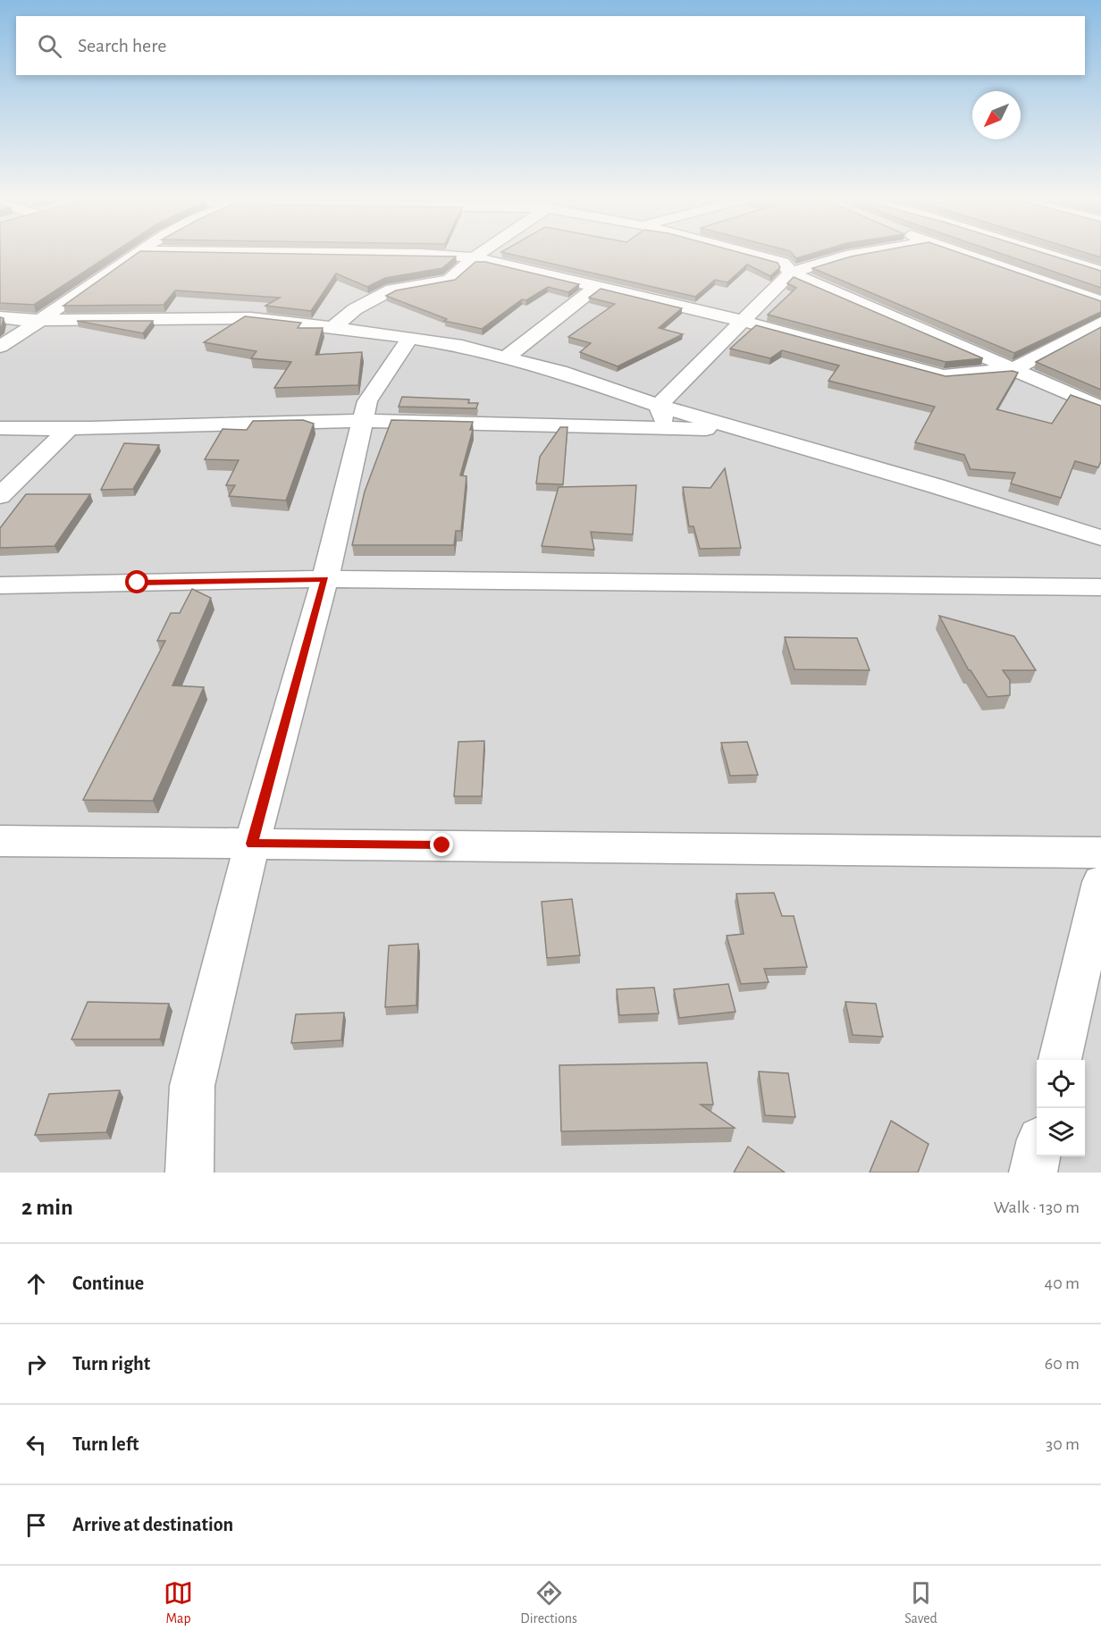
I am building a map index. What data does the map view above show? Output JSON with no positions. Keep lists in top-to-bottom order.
{
  "north": "bottom left",
  "page": {
    "search": "Search here",
    "heading": ["2 min", "Walk · 130 m"],
    "list": [
      ["Continue", "40 m"],
      ["Turn right", "60 m"],
      ["Turn left", "30 m"],
      "Arrive at destination"
    ],
    "nav": ["Map", "Directions", "Saved"]
  }
}
